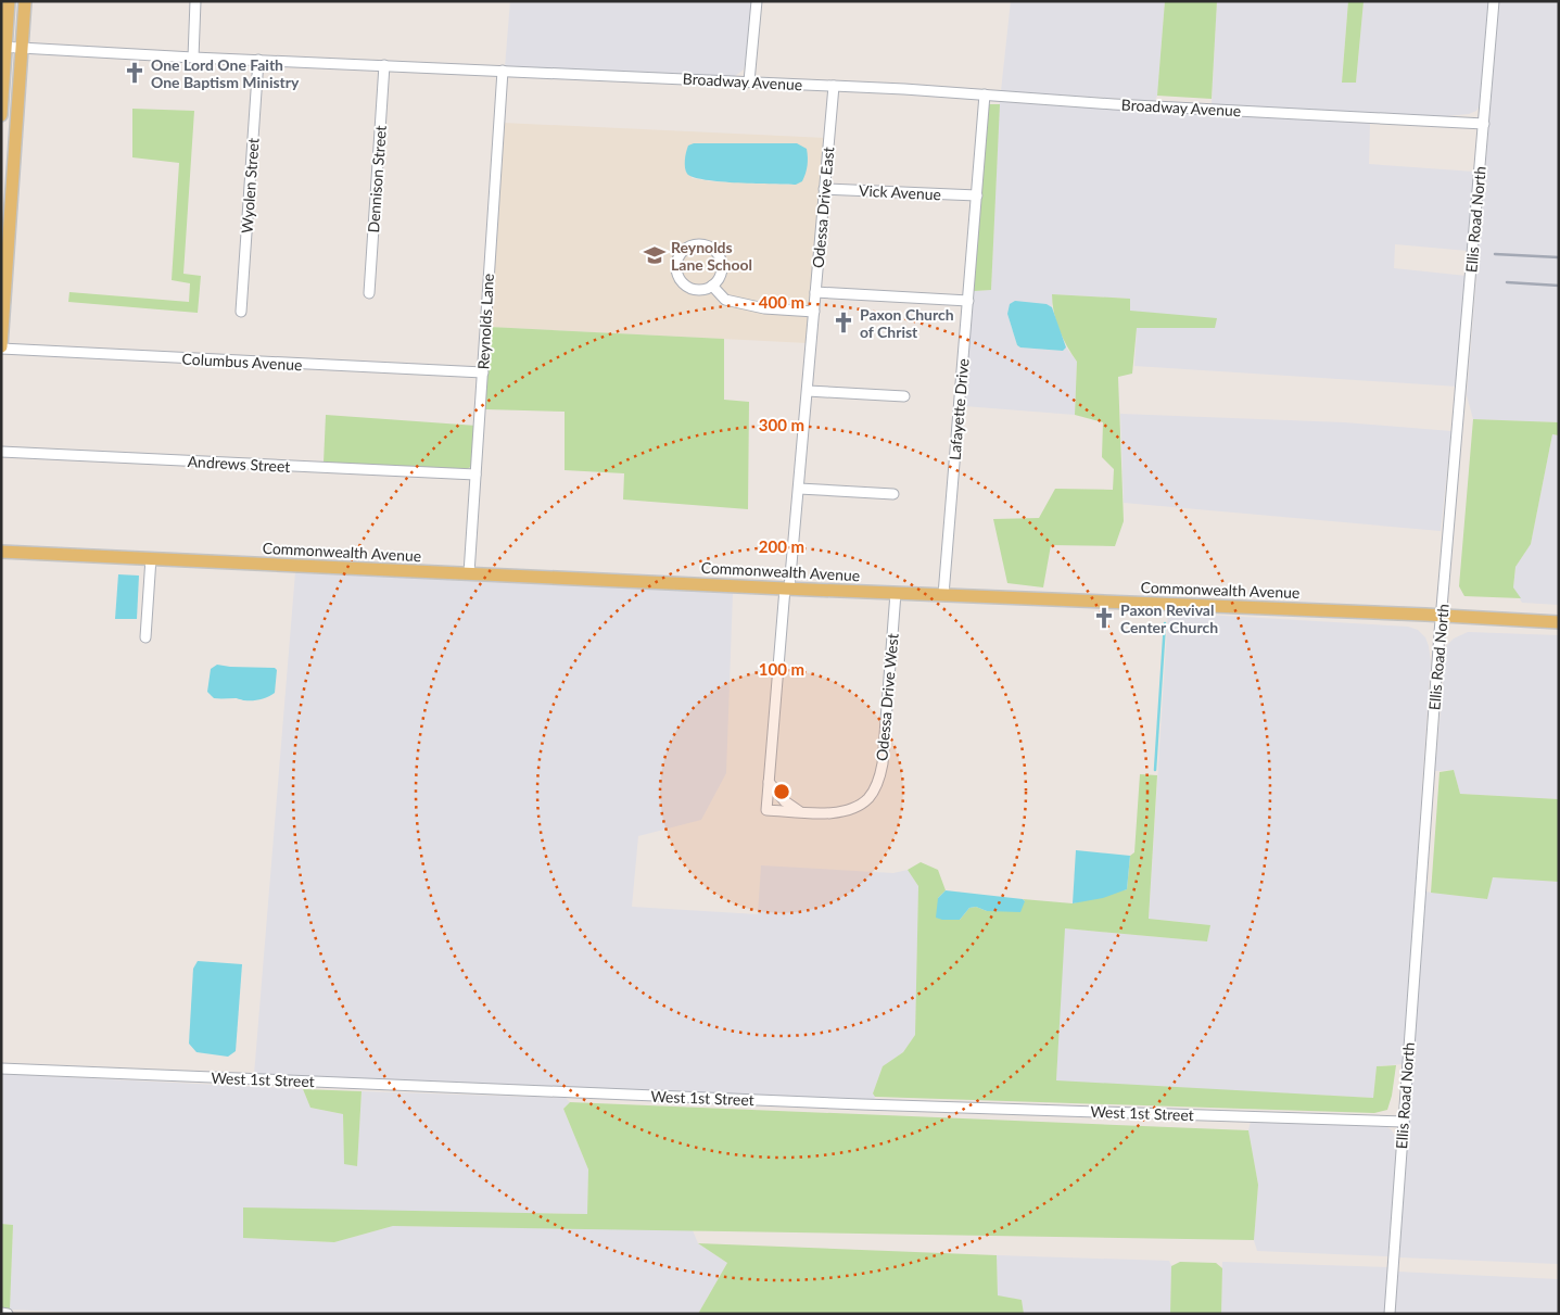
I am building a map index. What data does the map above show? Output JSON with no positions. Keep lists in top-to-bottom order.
{
  "streets": {
    "main road": ["Commonwealth Avenue"],
    "street": [
      "Broadway Avenue",
      "Dennison Street",
      "Wyolen Street",
      "Vick Avenue",
      "Odessa Drive East",
      "Ellis Road North",
      "Reynolds Lane",
      "Columbus Avenue",
      "Lafayette Drive",
      "Andrews Street",
      "Odessa Drive West",
      "West 1st Street"
    ]
  },
  "crossings": [
    ["Broadway Avenue", "Dennison Street"],
    ["Broadway Avenue", "Wyolen Street"],
    ["Broadway Avenue", "Odessa Drive East"],
    ["Broadway Avenue", "Ellis Road North"],
    ["Broadway Avenue", "Reynolds Lane"],
    ["Broadway Avenue", "Lafayette Drive"],
    ["Vick Avenue", "Odessa Drive East"],
    ["Vick Avenue", "Lafayette Drive"],
    ["Odessa Drive East", "Commonwealth Avenue"],
    ["Odessa Drive East", "Odessa Drive West"],
    ["Ellis Road North", "Commonwealth Avenue"],
    ["Ellis Road North", "West 1st Street"],
    ["Reynolds Lane", "Columbus Avenue"],
    ["Reynolds Lane", "Andrews Street"],
    ["Reynolds Lane", "Commonwealth Avenue"],
    ["Lafayette Drive", "Commonwealth Avenue"],
    ["Commonwealth Avenue", "Odessa Drive West"]
  ],
  "places": {
    "church": ["One Lord One Faith One Baptism Ministry", "Paxon Church of Christ", "Paxon Revival Center Church"],
    "school or university": ["Reynolds Lane School"]
  },
  "rings": [
    "400 m",
    "300 m",
    "200 m",
    "100 m"
  ]
}
